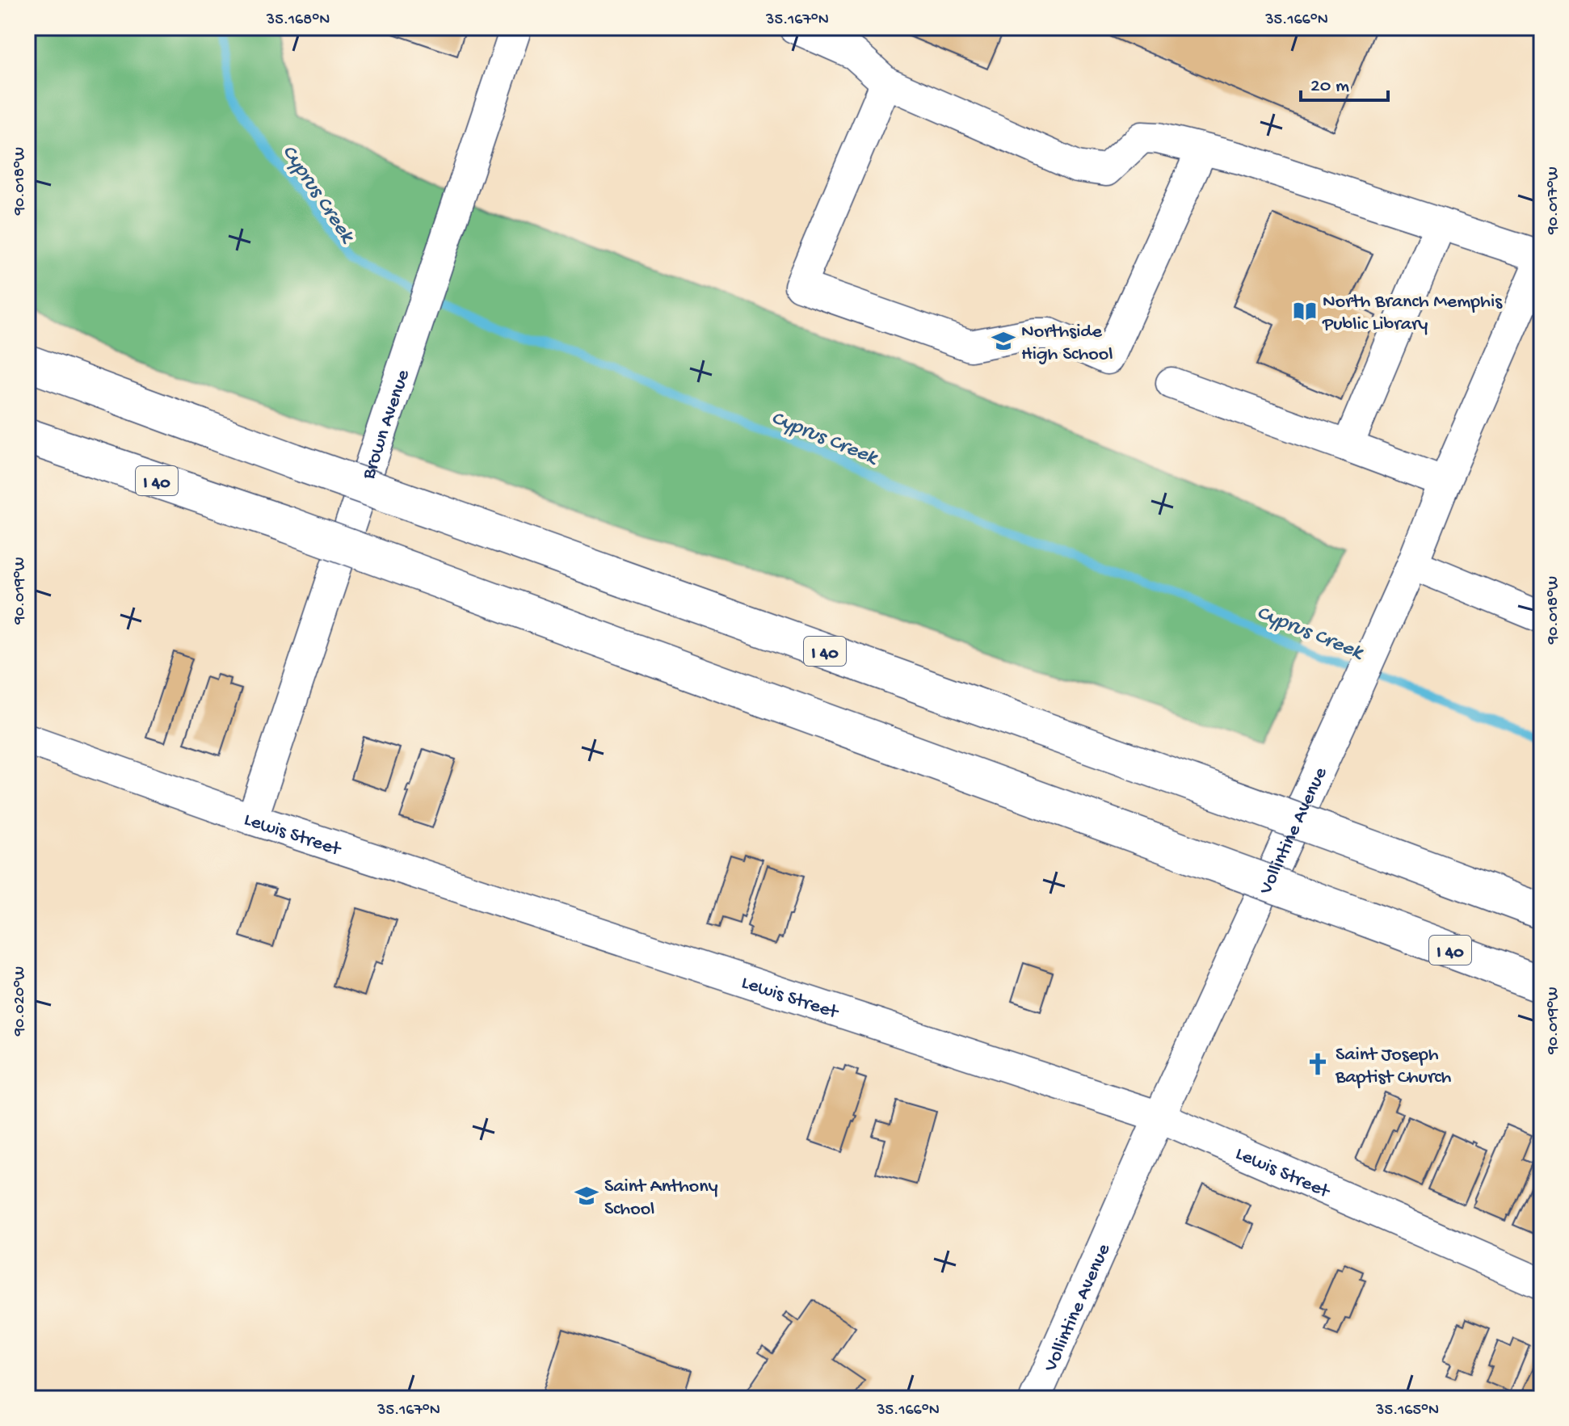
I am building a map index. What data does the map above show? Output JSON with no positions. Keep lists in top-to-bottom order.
{
  "streets": {
    "highway": ["I 40"],
    "street": ["Brown Avenue", "Vollintine Avenue", "Lewis Street"]
  },
  "crossings": [
    ["Brown Avenue", "Lewis Street"],
    ["Vollintine Avenue", "Lewis Street"]
  ],
  "water": ["Cyprus Creek"],
  "places": {
    "library": ["North Branch Memphis Public Library"],
    "school or university": ["Northside High School", "Saint Anthony School"],
    "church": ["Saint Joseph Baptist Church"]
  },
  "scale_bar": "20 m",
  "coordinates": [
    "35.168°N",
    "35.167°N",
    "35.166°N",
    "90.018°W",
    "90.017°W",
    "90.019°W",
    "90.020°W",
    "35.165°N"
  ]
}
